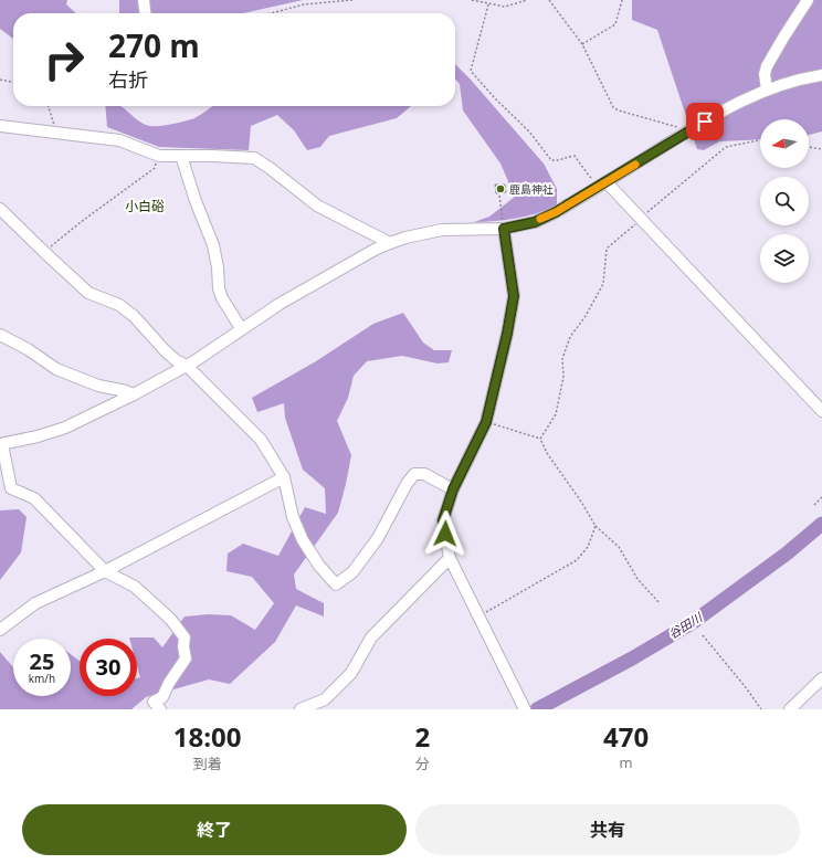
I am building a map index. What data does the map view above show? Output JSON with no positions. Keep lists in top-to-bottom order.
{
  "districts": ["小白硲"],
  "water": ["谷田川"],
  "places": ["鹿島神社"],
  "north": "left",
  "page": {
    "turn": ["270 m", "右折"],
    "speed": "25 km/h",
    "limit": "30",
    "eta": [
      "18:00",
      "到着",
      "2",
      "分",
      "470",
      "m"
    ],
    "buttons": ["終了", "共有"]
  }
}
